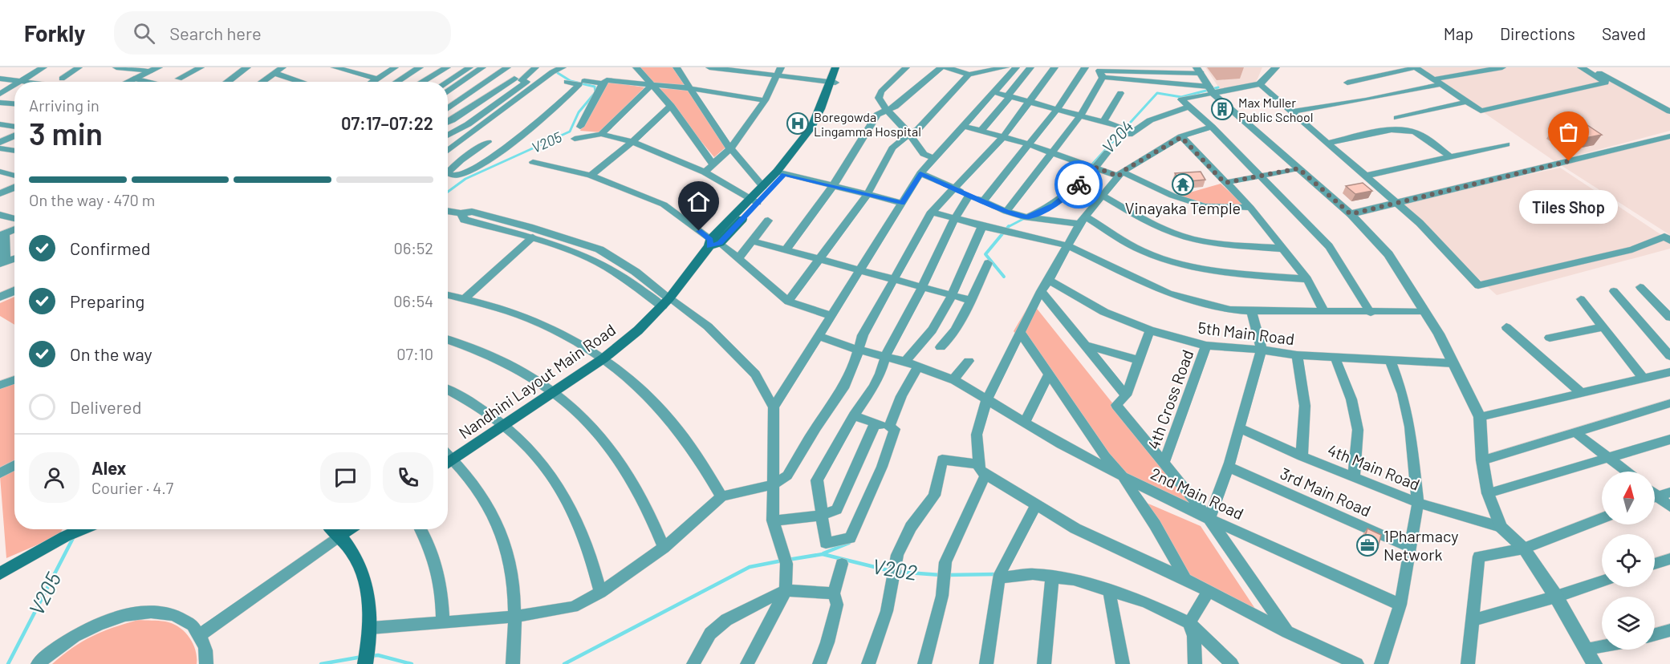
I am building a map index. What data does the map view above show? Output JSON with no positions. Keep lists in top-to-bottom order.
{
  "streets": {
    "main road": ["Nandhini Layout Main Road"],
    "street": [
      "5th Main Road",
      "4th Cross Road",
      "4th Main Road",
      "3rd Main Road",
      "2nd Main Road"
    ]
  },
  "crossings": [
    ["5th Main Road", "4th Cross Road"]
  ],
  "water": ["V204", "V205", "V202"],
  "places": {
    "building": ["Max Muller Public School"],
    "hospital": ["Boregowda Lingamma Hospital"],
    "other": ["Tiles Shop"],
    "temple": ["Vinayaka Temple"],
    "office": ["1Pharmacy Network"]
  },
  "north": "top",
  "page": {
    "header": "Forkly",
    "search": "Search here",
    "nav": ["Map", "Directions", "Saved"],
    "heading": ["3 min", "Arriving in", "07:17–07:22"],
    "panel": ["Alex", "Courier · 4.7"],
    "bar": "On the way · 470 m",
    "bubble": "Tiles Shop",
    "list": [
      ["Confirmed", "06:52"],
      ["Preparing", "06:54"],
      ["On the way", "07:10"],
      "Delivered"
    ]
  }
}
